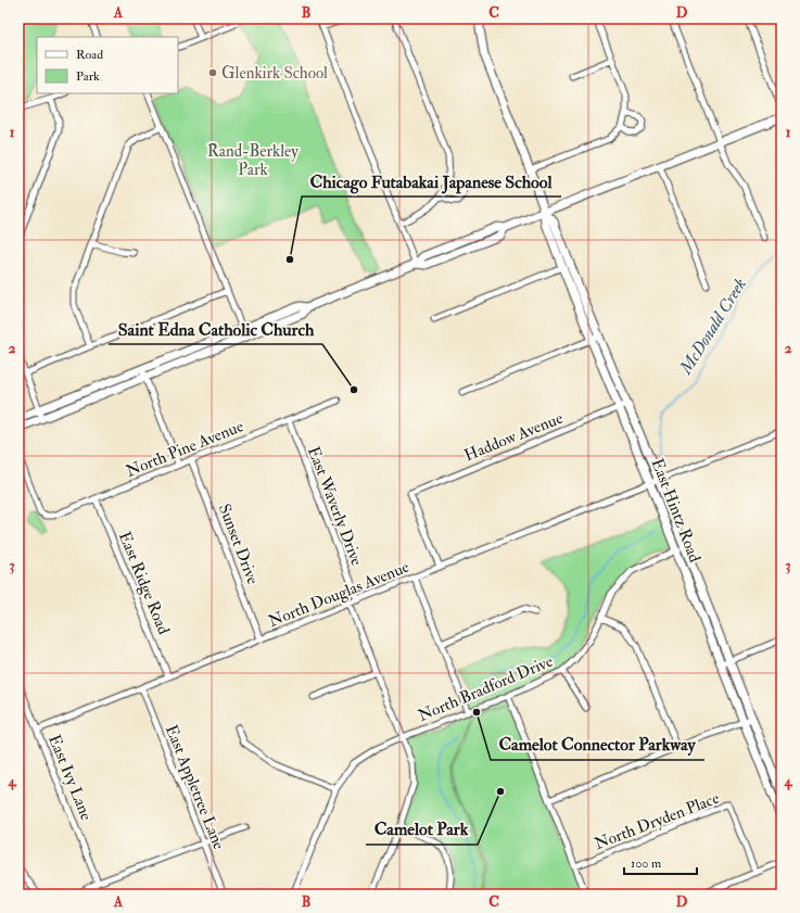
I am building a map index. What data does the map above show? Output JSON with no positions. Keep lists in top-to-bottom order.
{
  "streets": {
    "main road": ["East Hintz Road"],
    "street": [
      "Haddow Avenue",
      "North Pine Avenue",
      "East Waverly Drive",
      "Sunset Drive",
      "East Ridge Road",
      "North Douglas Avenue",
      "North Bradford Drive",
      "East Ivy Lane",
      "East Appletree Lane",
      "North Dryden Place"
    ]
  },
  "crossings": [
    ["Haddow Avenue", "East Hintz Road"],
    ["Haddow Avenue", "North Douglas Avenue"],
    ["North Pine Avenue", "East Waverly Drive"],
    ["North Pine Avenue", "Sunset Drive"],
    ["North Pine Avenue", "East Ridge Road"],
    ["East Waverly Drive", "North Douglas Avenue"],
    ["East Hintz Road", "North Douglas Avenue"],
    ["East Hintz Road", "North Bradford Drive"],
    ["Sunset Drive", "North Douglas Avenue"],
    ["East Ridge Road", "North Douglas Avenue"],
    ["North Douglas Avenue", "East Ivy Lane"],
    ["North Douglas Avenue", "East Appletree Lane"]
  ],
  "water": ["McDonald Creek"],
  "parks": ["Rand-Berkley Park"],
  "places": [
    "Glenkirk School",
    "Chicago Futabakai Japanese School",
    "Saint Edna Catholic Church",
    "Camelot Connector Parkway",
    "Camelot Park"
  ],
  "legend": ["Road", "Park"],
  "scale_bar": "100 m",
  "grid": {
    "columns": [
      "A",
      "B",
      "C",
      "D"
    ],
    "rows": [
      "1",
      "2",
      "3",
      "4"
    ]
  }
}
